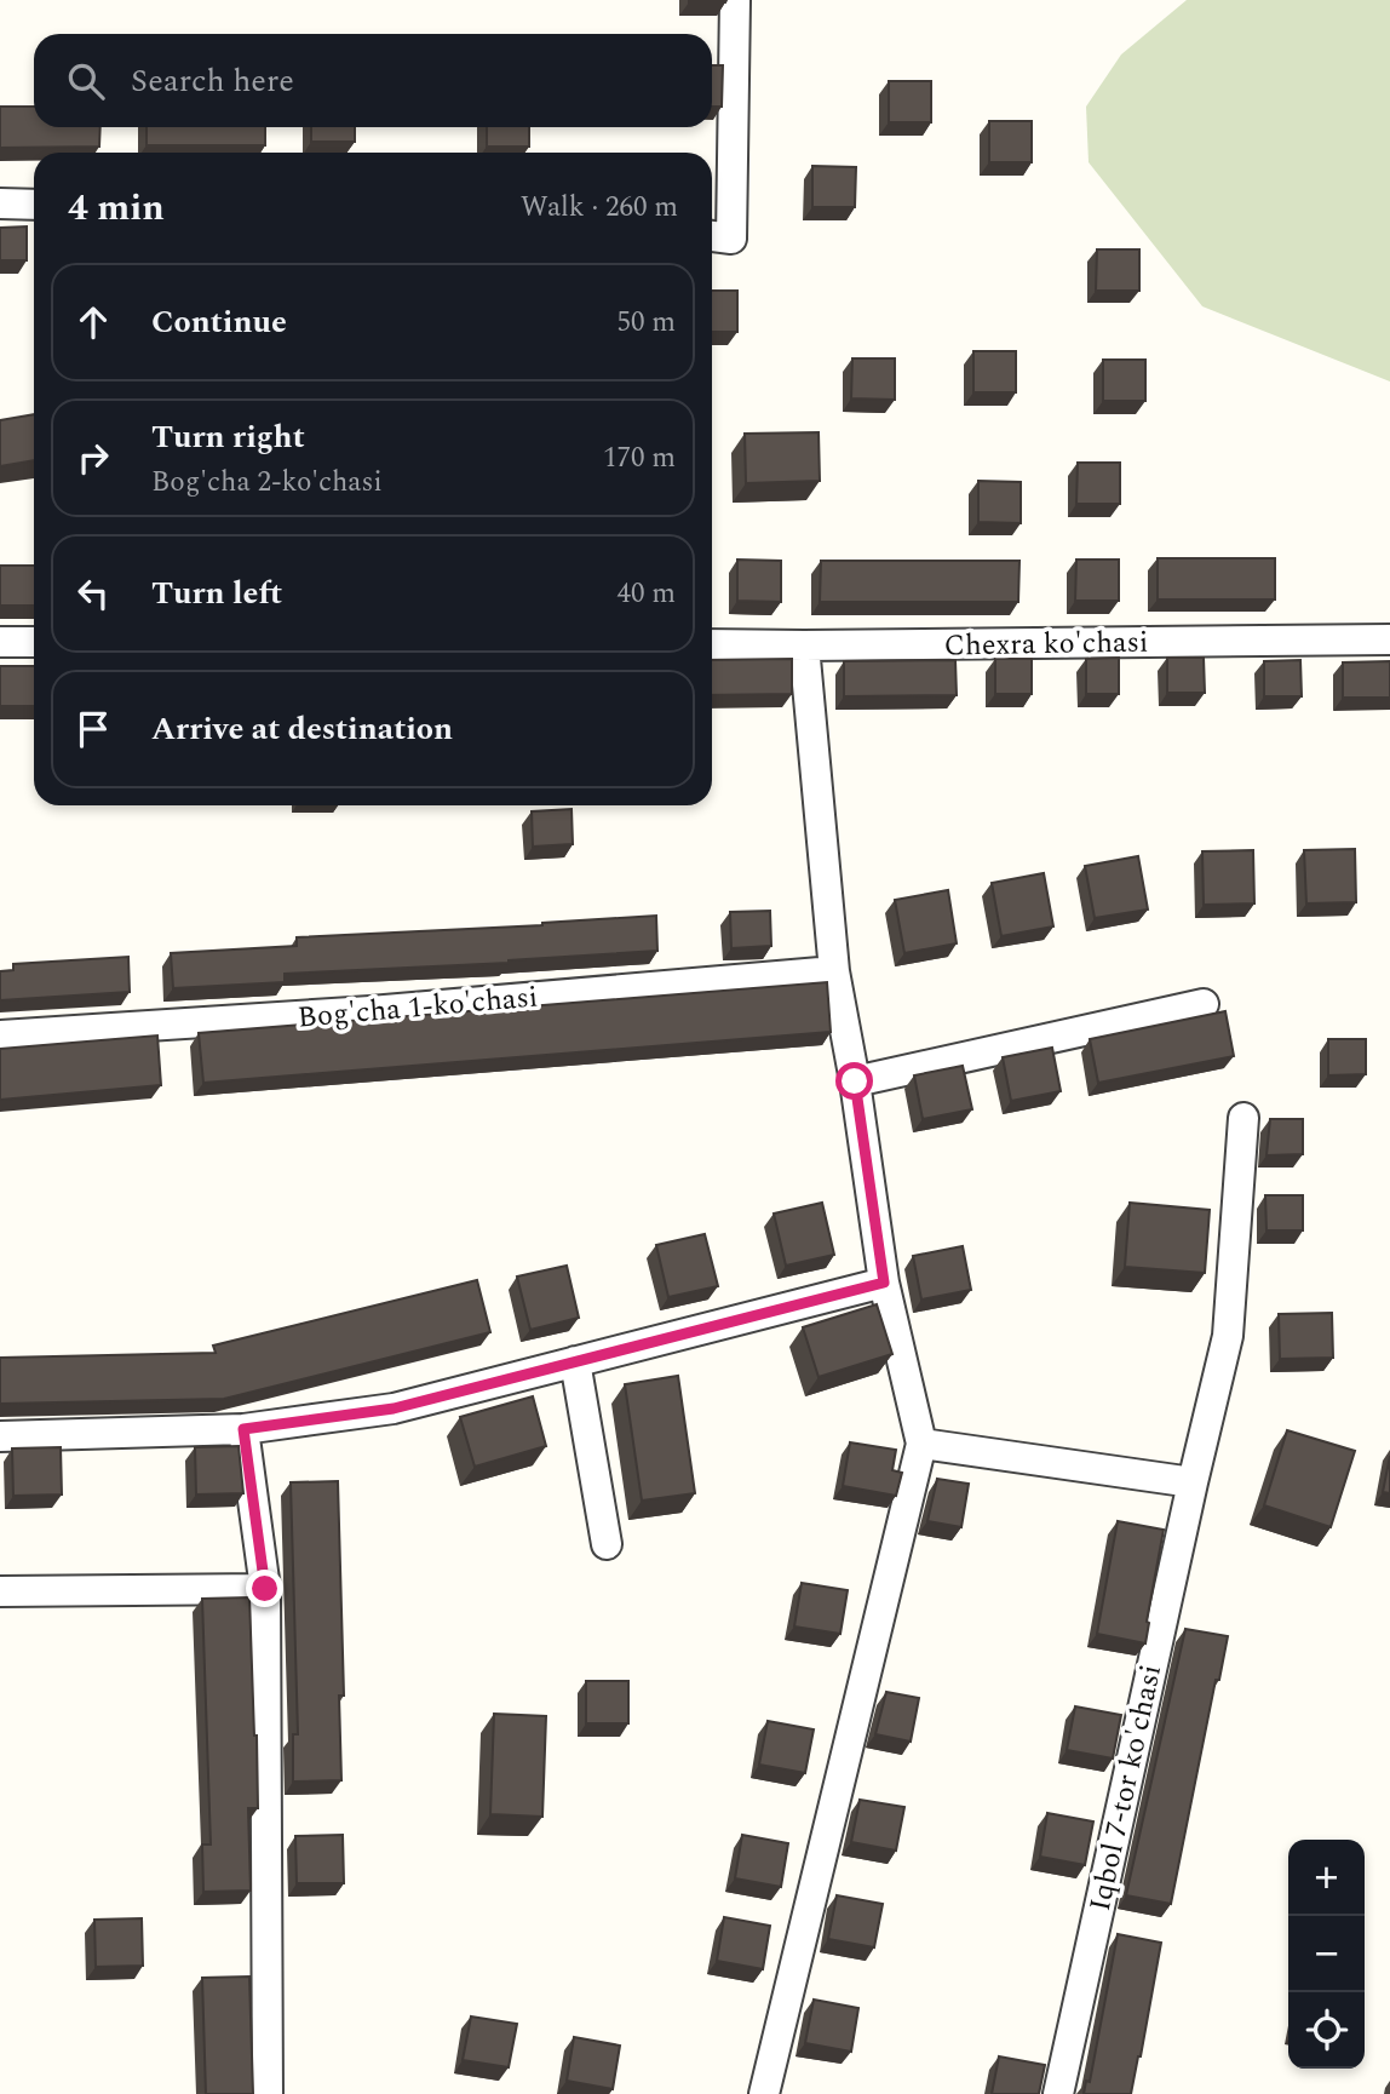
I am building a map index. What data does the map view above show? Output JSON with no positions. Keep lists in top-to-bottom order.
{
  "streets": {
    "street": ["Chexra ko'chasi", "Bog'cha 1-ko'chasi", "Iqbol 7-tor ko'chasi"]
  },
  "page": {
    "search": "Search here",
    "heading": ["4 min", "Walk · 260 m"],
    "list": [
      ["Continue", "50 m"],
      ["Turn right", "Bog'cha 2-ko'chasi", "170 m"],
      ["Turn left", "40 m"],
      "Arrive at destination"
    ],
    "map_buttons": ["+", "−"]
  }
}
